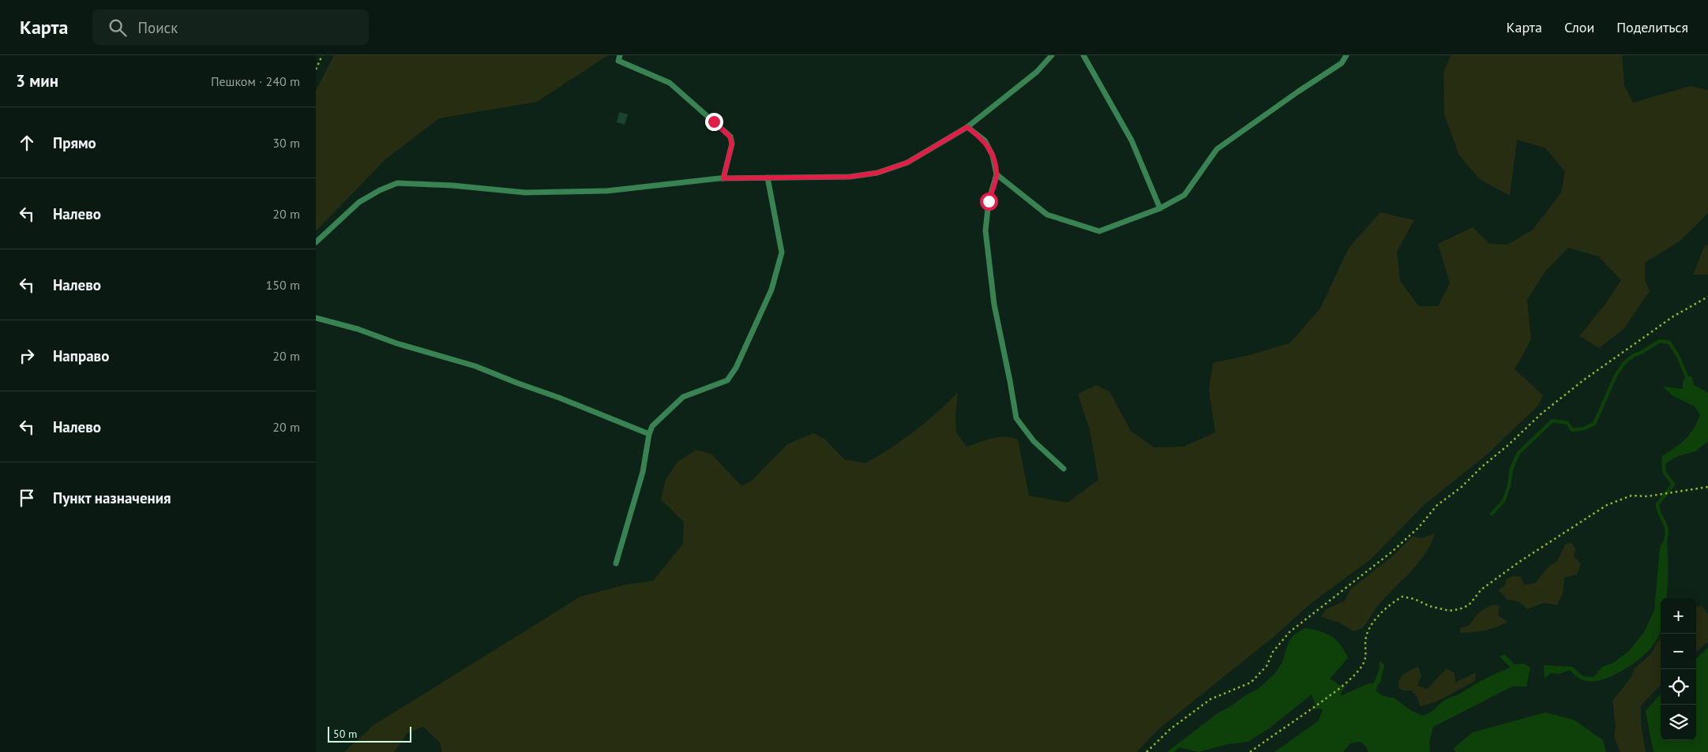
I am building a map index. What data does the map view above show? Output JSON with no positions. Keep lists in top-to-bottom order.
{
  "scale_bar": "50 m",
  "page": {
    "header": "Карта",
    "search": "Поиск",
    "nav": ["Карта", "Слои", "Поделиться"],
    "heading": ["3 мин", "Пешком · 240 m"],
    "list": [
      ["Прямо", "30 m"],
      ["Налево", "20 m"],
      ["Налево", "150 m"],
      ["Направо", "20 m"],
      ["Налево", "20 m"],
      "Пункт назначения"
    ],
    "map_buttons": ["+", "−"],
    "scale": "50 m"
  }
}
